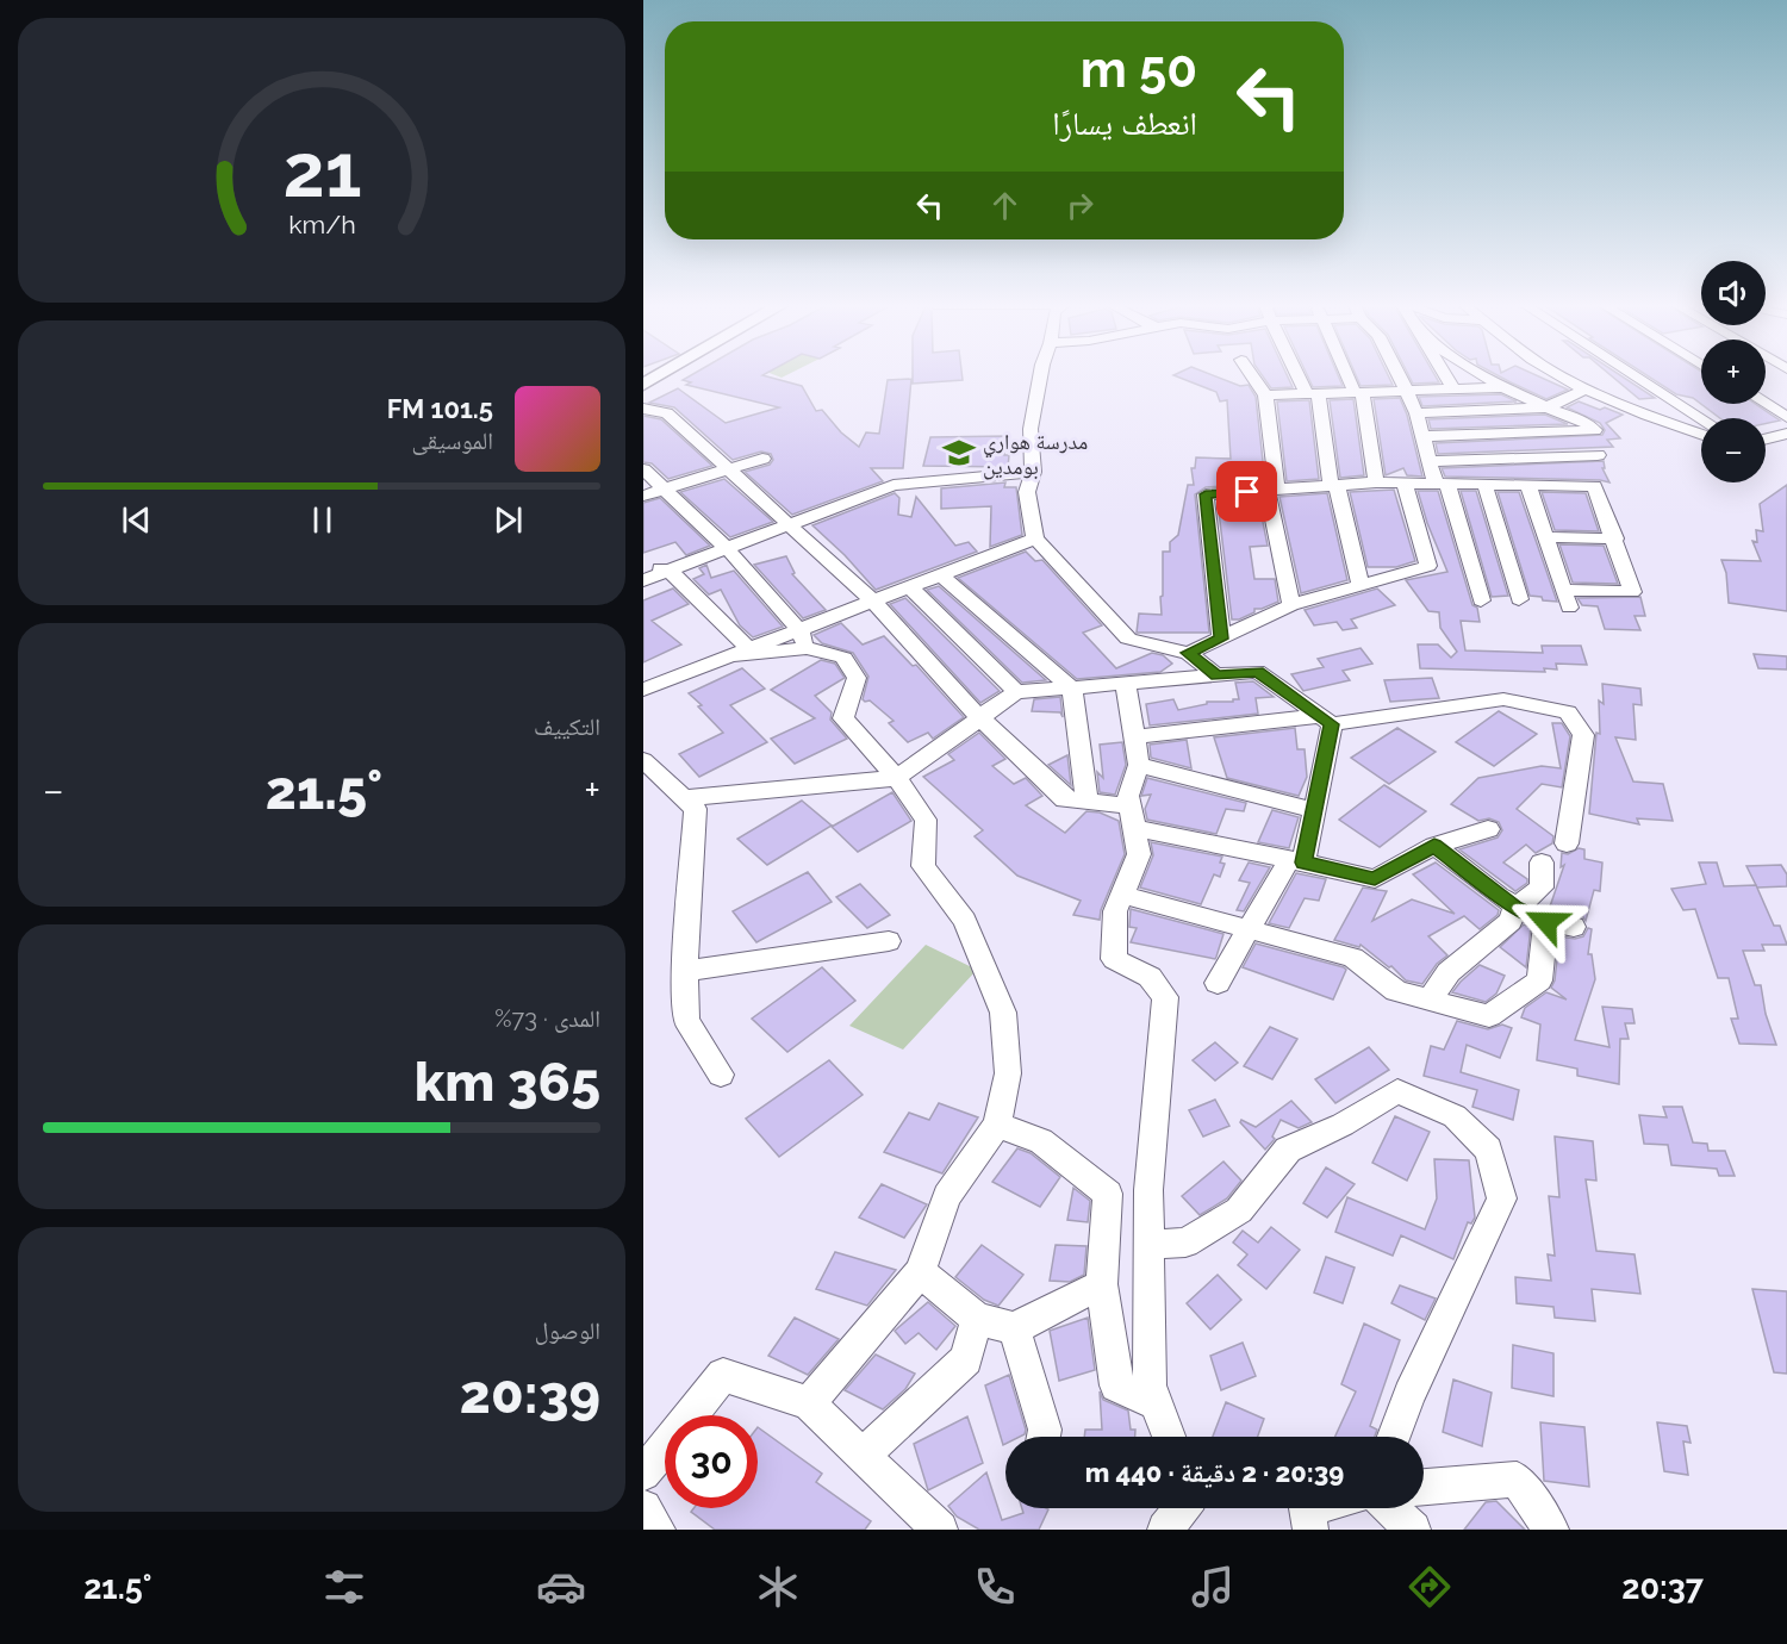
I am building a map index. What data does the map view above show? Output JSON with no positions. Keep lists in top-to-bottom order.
{
  "places": {
    "school or university": ["مدرسة هواري بومدين"]
  },
  "page": {
    "turn": ["50 m", "انعطف يسارًا"],
    "map_buttons": ["+", "−"],
    "song": ["101.5 FM", "الموسيقى"],
    "tile": [
      "التكييف",
      ["المدى · 73%", "365 km"],
      ["الوصول", "20:39"]
    ],
    "heat": ["−", "21.5°", "+"],
    "limit": "30",
    "trip": "20:39 · 2 دقيقة · 440 m",
    "tabs": ["20:37", "21.5°"],
    "gauge": ["21", "km/h"]
  }
}
